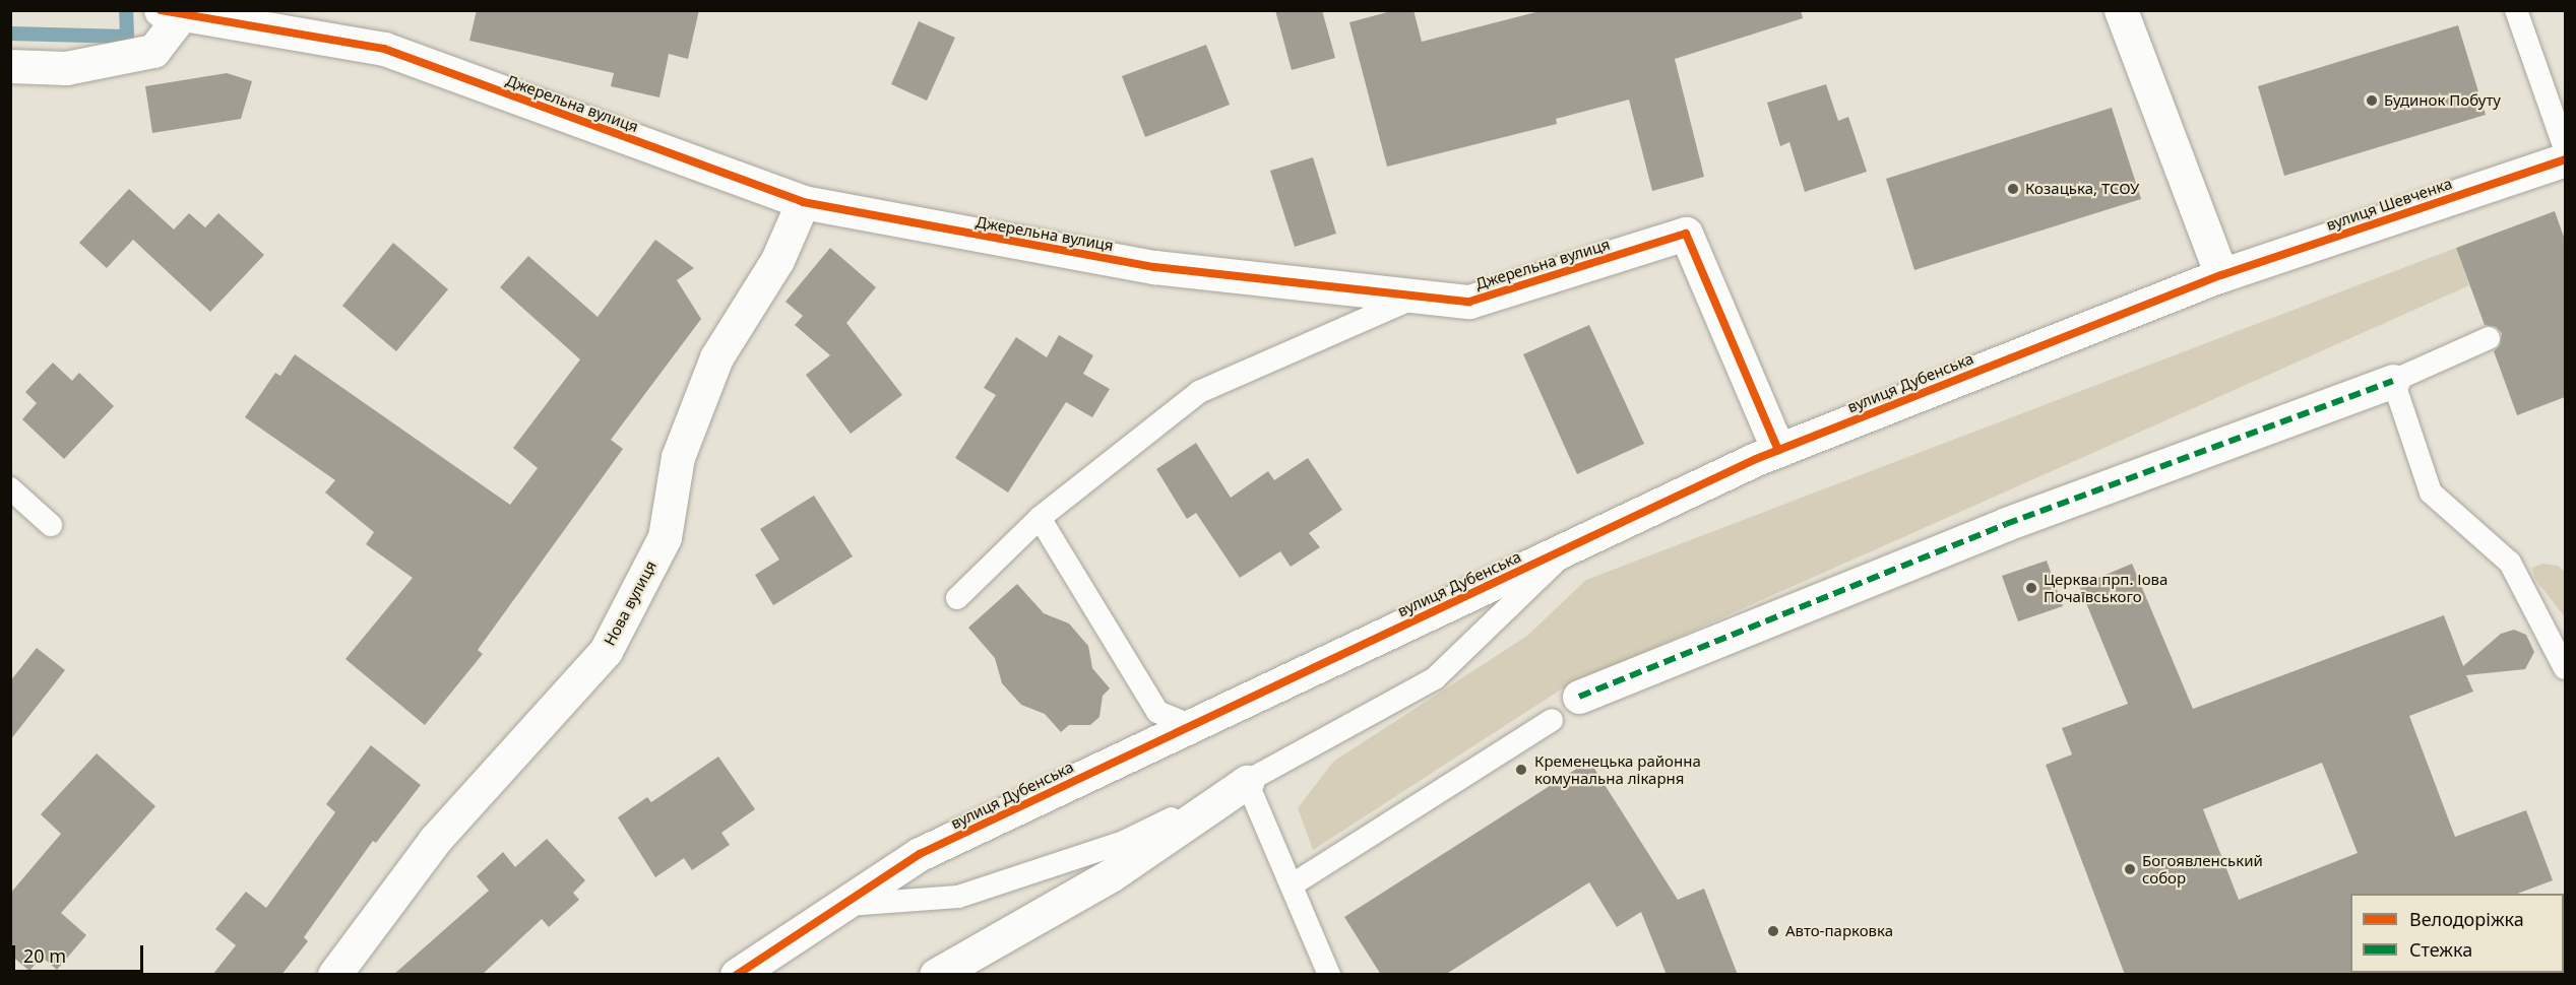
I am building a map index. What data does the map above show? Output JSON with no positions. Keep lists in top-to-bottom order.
{
  "streets": {
    "street": [
      "Джерельна вулиця",
      "вулиця Шевченка",
      "вулиця Дубенська",
      "Нова вулиця"
    ]
  },
  "crossings": [
    ["Джерельна вулиця", "вулиця Дубенська"],
    ["Джерельна вулиця", "Нова вулиця"],
    ["вулиця Шевченка", "вулиця Дубенська"]
  ],
  "places": [
    "Будинок Побуту",
    "Козацька, ТСОУ",
    "Церква прп. Іова Почаївського",
    "Кременецька районна комунальна лікарня",
    "Богоявленський собор",
    "Авто-парковка"
  ],
  "legend": ["Велодоріжка", "Стежка"],
  "scale_bar": "20 m"
}
